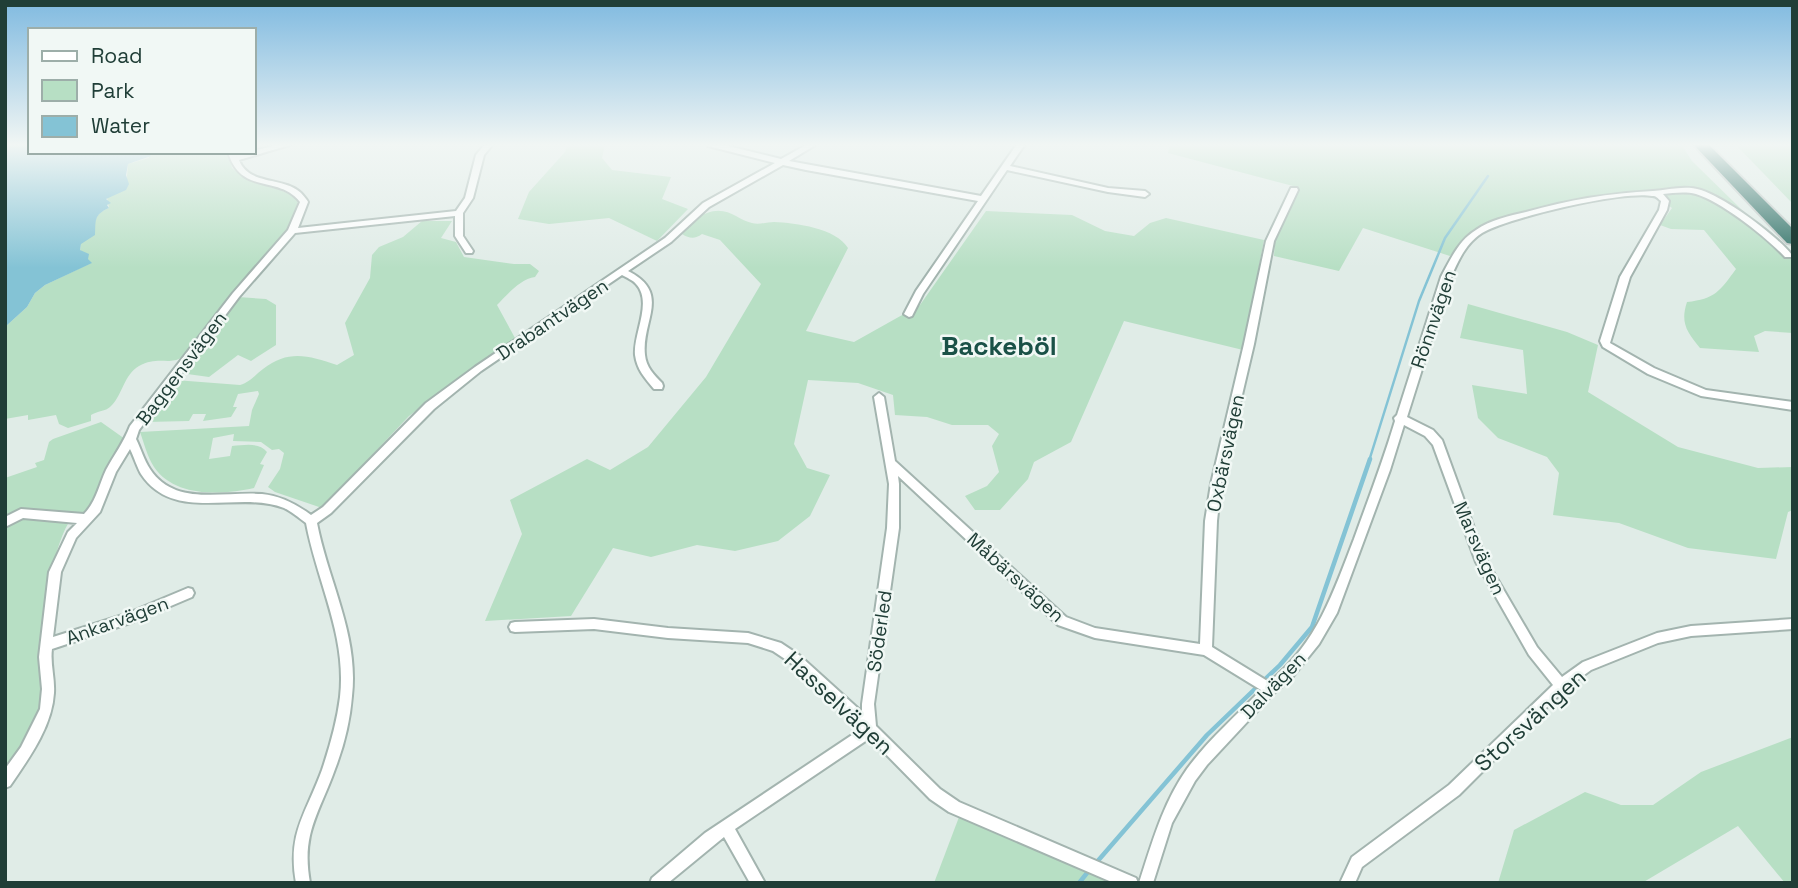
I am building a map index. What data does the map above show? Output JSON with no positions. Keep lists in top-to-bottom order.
{
  "streets": {
    "street": [
      "Drabantvägen",
      "Rönnvägen",
      "Baggensvägen",
      "Oxbärsvägen",
      "Marsvägen",
      "Måbärsvägen",
      "Ankarvägen",
      "Söderled",
      "Dalvägen",
      "Hasselvägen",
      "Storsvängen"
    ]
  },
  "crossings": [
    ["Drabantvägen", "Baggensvägen"],
    ["Rönnvägen", "Marsvägen"],
    ["Rönnvägen", "Dalvägen"],
    ["Baggensvägen", "Ankarvägen"],
    ["Oxbärsvägen", "Måbärsvägen"],
    ["Marsvägen", "Storsvängen"],
    ["Måbärsvägen", "Söderled"],
    ["Söderled", "Hasselvägen"]
  ],
  "districts": ["Backeböl"],
  "legend": ["Road", "Park", "Water"]
}
